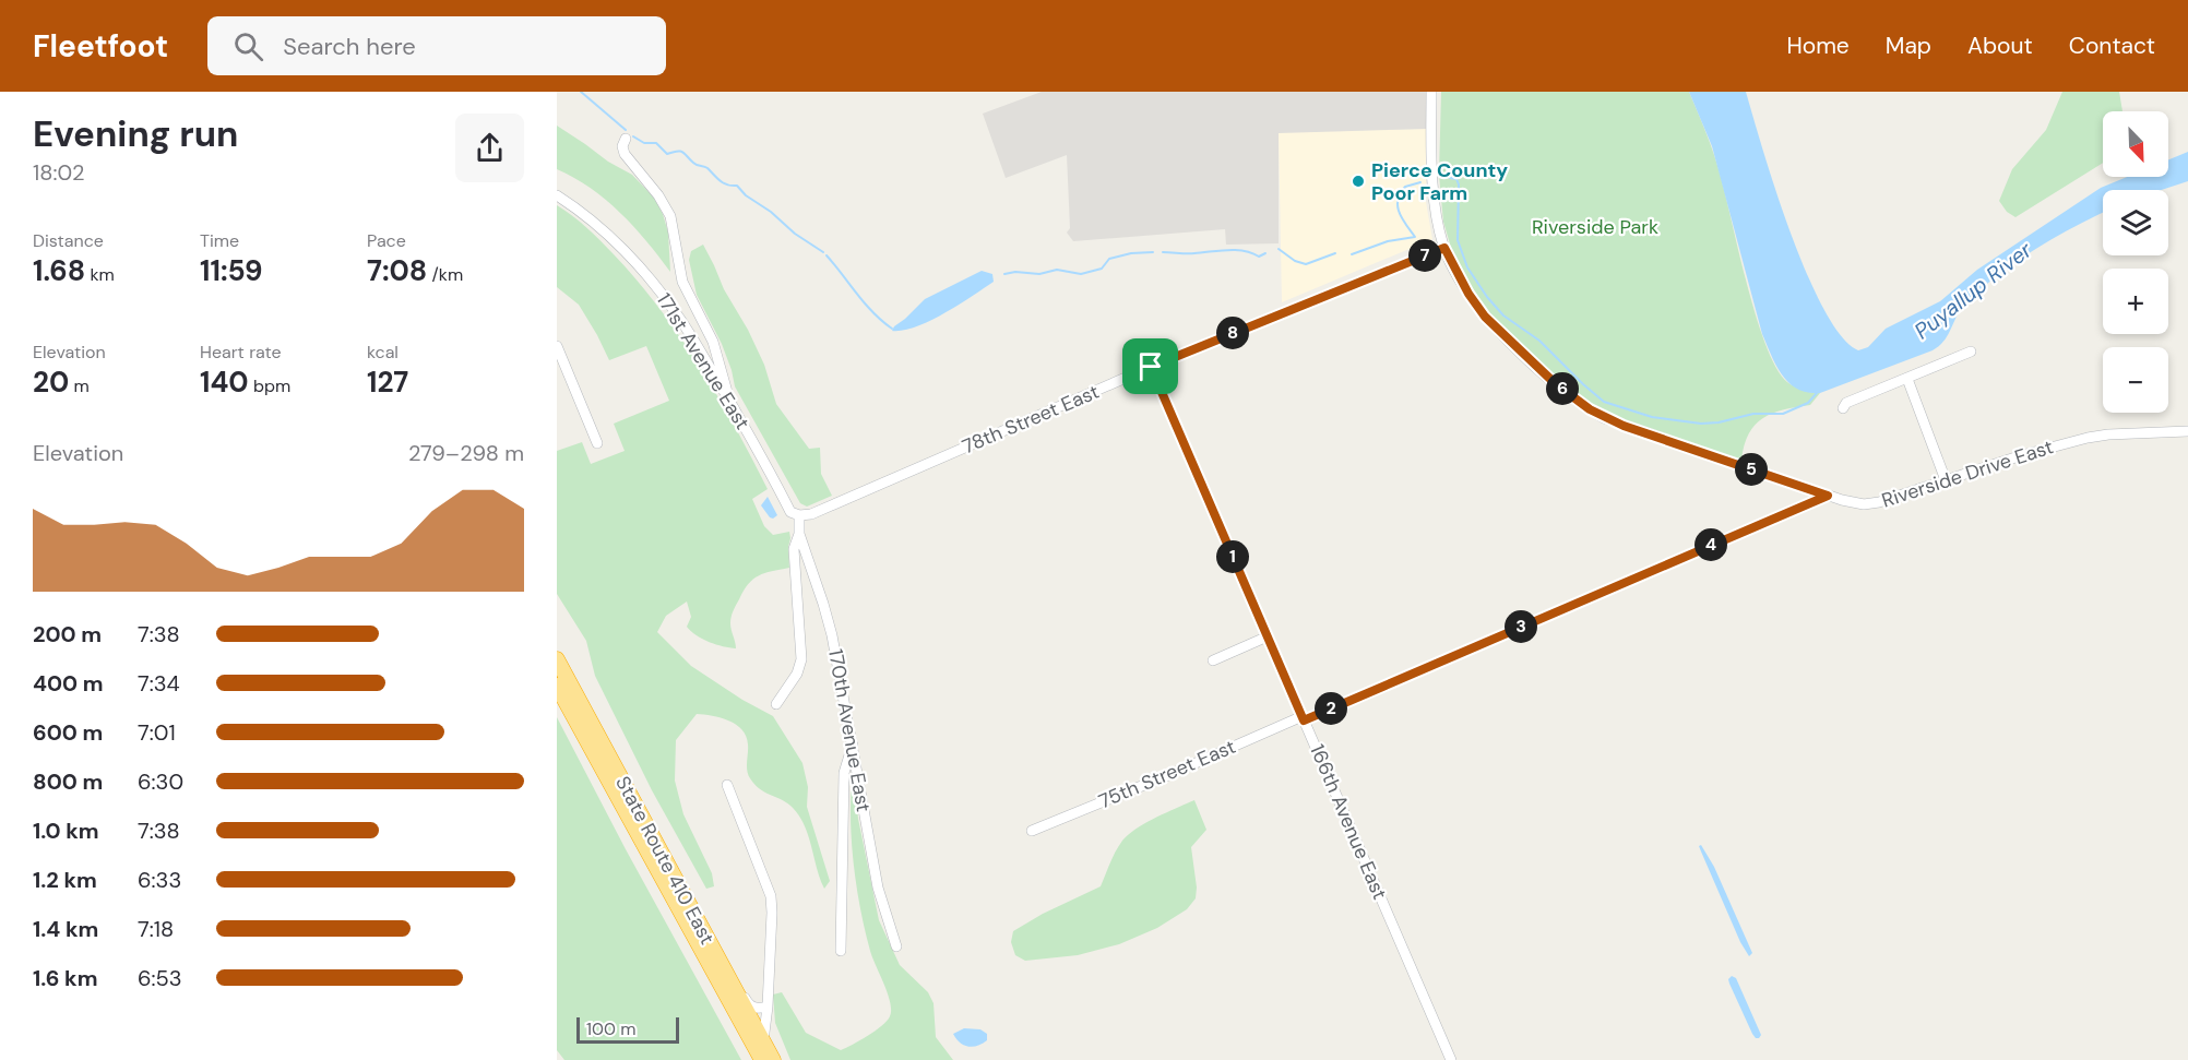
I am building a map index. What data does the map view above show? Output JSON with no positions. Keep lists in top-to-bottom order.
{
  "streets": {
    "highway": ["State Route 410 East"],
    "street": [
      "171st Avenue East",
      "78th Street East",
      "Riverside Drive East",
      "170th Avenue East",
      "75th Street East",
      "166th Avenue East"
    ]
  },
  "crossings": [
    ["171st Avenue East", "78th Street East"],
    ["171st Avenue East", "170th Avenue East"],
    ["78th Street East", "Riverside Drive East"],
    ["78th Street East", "170th Avenue East"],
    ["78th Street East", "166th Avenue East"],
    ["Riverside Drive East", "75th Street East"],
    ["75th Street East", "166th Avenue East"]
  ],
  "water": ["Puyallup River"],
  "parks": ["Riverside Park"],
  "places": ["Pierce County Poor Farm"],
  "scale_bar": "100 m",
  "north": "bottom right",
  "page": {
    "header": "Fleetfoot",
    "search": "Search here",
    "nav": [
      "Home",
      "Map",
      "About",
      "Contact"
    ],
    "heading": ["Evening run", "18:02"],
    "map_buttons": ["+", "−"],
    "stats": [
      ["Distance", "1.68 km"],
      ["Time", "11:59"],
      ["Pace", "7:08 /km"],
      ["Elevation", "20 m"],
      ["Heart rate", "140 bpm"],
      ["kcal", "127"]
    ],
    "pins": [
      "7",
      "8",
      "6",
      "5",
      "4",
      "1",
      "3",
      "2"
    ],
    "chart": ["Elevation", "279–298 m"],
    "list": [
      {
        "name": "200 m",
        "note": "7:38"
      },
      {
        "name": "400 m",
        "note": "7:34"
      },
      {
        "name": "600 m",
        "note": "7:01"
      },
      {
        "name": "800 m",
        "note": "6:30"
      },
      {
        "name": "1.0 km",
        "note": "7:38"
      },
      {
        "name": "1.2 km",
        "note": "6:33"
      },
      {
        "name": "1.4 km",
        "note": "7:18"
      },
      {
        "name": "1.6 km",
        "note": "6:53"
      }
    ],
    "scale": "100 m"
  }
}
